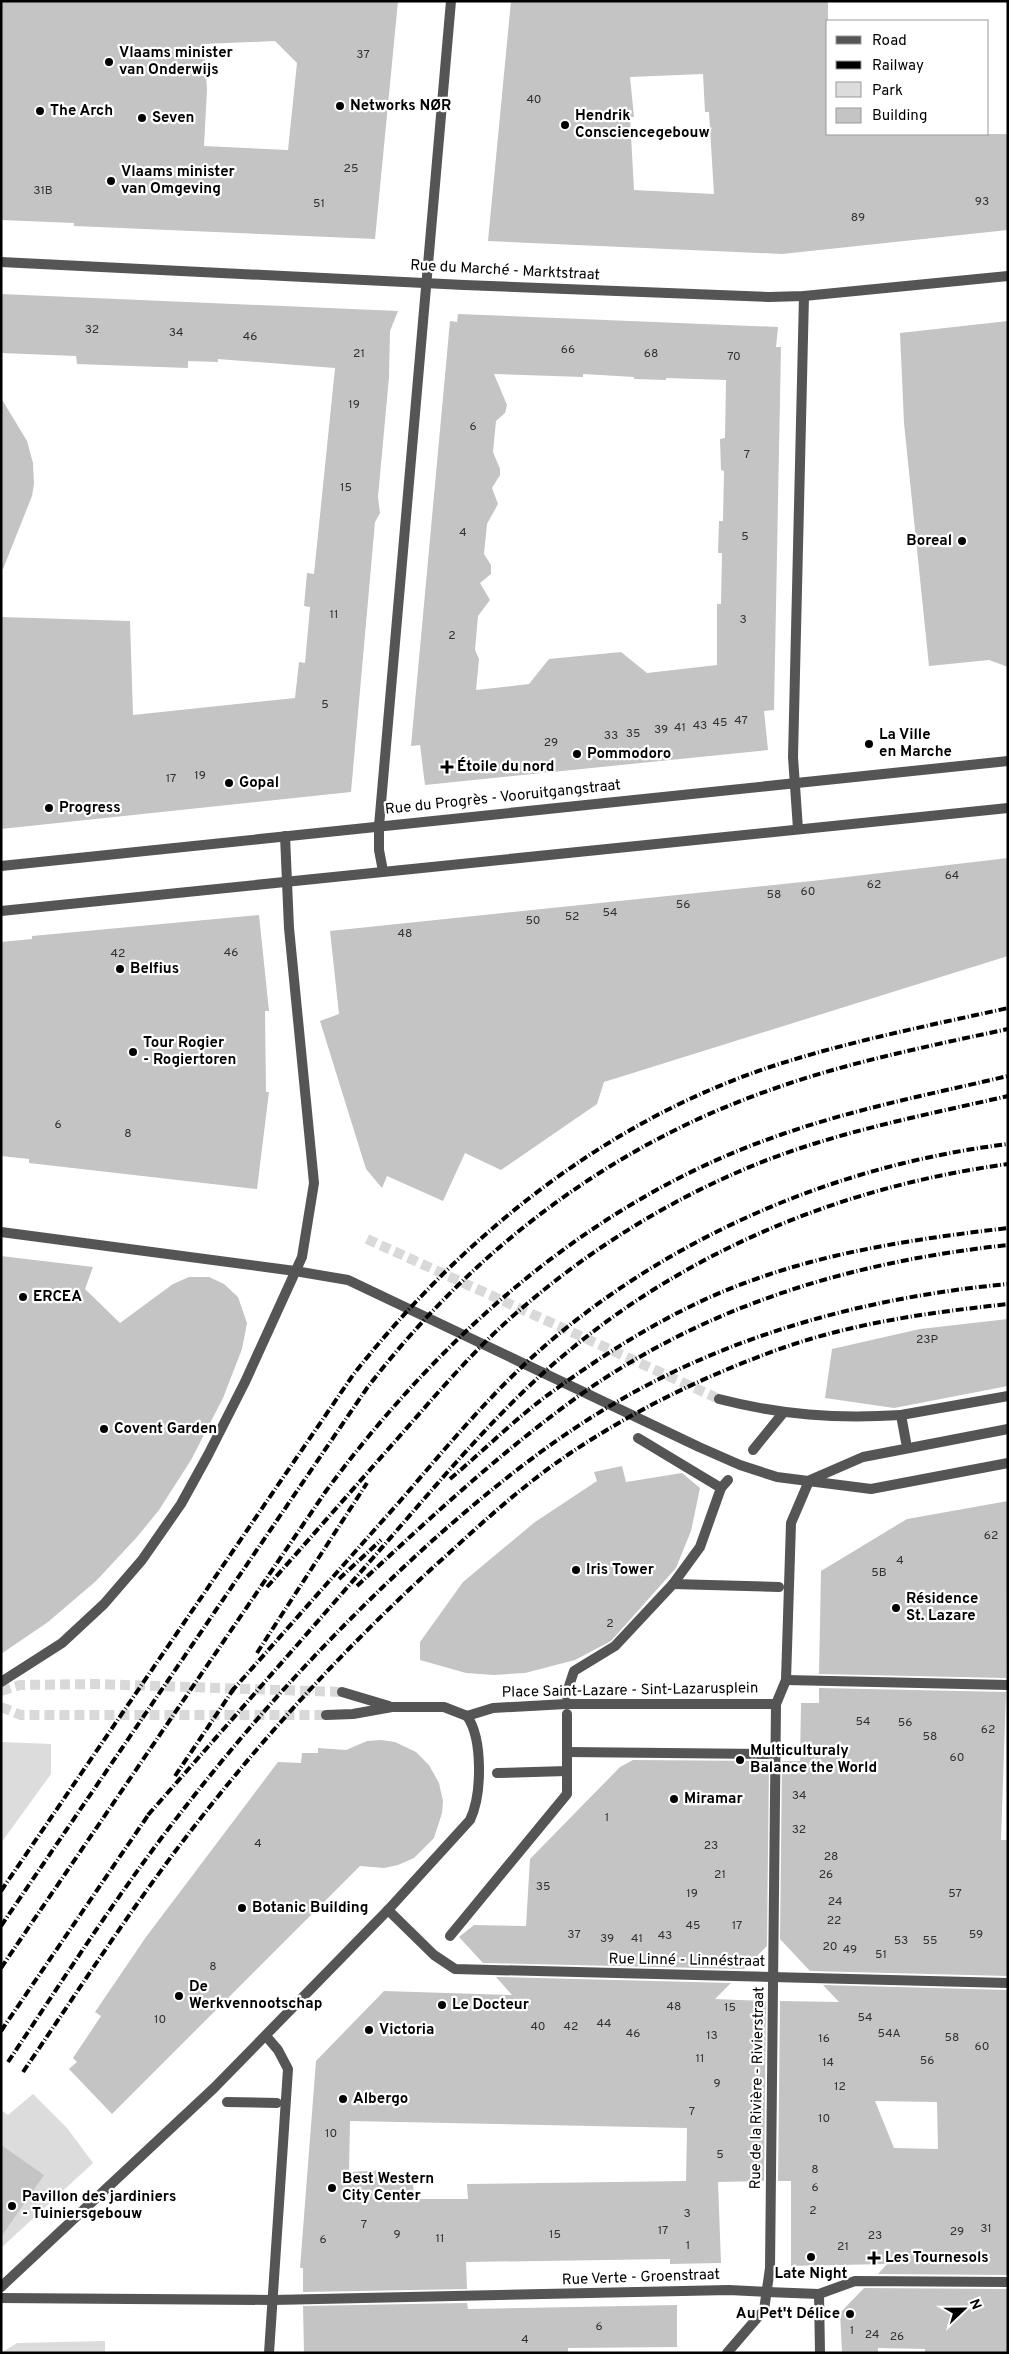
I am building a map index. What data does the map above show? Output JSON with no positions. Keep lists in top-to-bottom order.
{
  "streets": {
    "street": [
      "Rue du Marché - Marktstraat",
      "Rue du Progrès - Vooruitgangstraat",
      "Place Saint-Lazare - Sint-Lazarusplein",
      "Rue Linné - Linnéstraat",
      "Rue de la Rivière - Rivierstraat",
      "Rue Verte - Groenstraat"
    ]
  },
  "crossings": [
    ["Place Saint-Lazare - Sint-Lazarusplein", "Rue de la Rivière - Rivierstraat"],
    ["Rue Linné - Linnéstraat", "Rue de la Rivière - Rivierstraat"],
    ["Rue de la Rivière - Rivierstraat", "Rue Verte - Groenstraat"]
  ],
  "places": {
    "other": [
      "Vlaams minister van Onderwijs",
      "Networks NØR",
      "The Arch",
      "Seven",
      "Hendrik Consciencegebouw",
      "Vlaams minister van Omgeving",
      "Boreal",
      "La Ville en Marche",
      "Pommodoro",
      "Gopal",
      "Progress",
      "Belfius",
      "Tour Rogier - Rogiertoren",
      "ERCEA",
      "Covent Garden",
      "Iris Tower",
      "Résidence St. Lazare",
      "Multiculturaly Balance the World",
      "Miramar",
      "Botanic Building",
      "De Werkvennootschap",
      "Le Docteur",
      "Victoria",
      "Albergo",
      "Best Western City Center",
      "Pavillon des jardiniers - Tuiniersgebouw",
      "Late Night",
      "Au Pet't Délice"
    ],
    "health": ["Étoile du nord", "Les Tournesols"]
  },
  "house_numbers": [
    "37",
    "40",
    "25",
    "31B",
    "93",
    "51",
    "89",
    "32",
    "34",
    "46",
    "66",
    "21",
    "68",
    "70",
    "19",
    "6",
    "7",
    "15",
    "4",
    "5",
    "11",
    "3",
    "2",
    "5",
    "47",
    "45",
    "43",
    "41",
    "39",
    "35",
    "33",
    "29",
    "19",
    "17",
    "64",
    "62",
    "60",
    "58",
    "56",
    "54",
    "52",
    "50",
    "48",
    "46",
    "42",
    "6",
    "8",
    "23P",
    "62",
    "4",
    "5B",
    "2",
    "54",
    "56",
    "62",
    "58",
    "60",
    "34",
    "1",
    "32",
    "4",
    "23",
    "28",
    "21",
    "26",
    "35",
    "19",
    "57",
    "24",
    "22",
    "45",
    "17",
    "37",
    "59",
    "43",
    "39",
    "41",
    "53",
    "55",
    "20",
    "49",
    "51",
    "8",
    "48",
    "15",
    "54",
    "10",
    "44",
    "40",
    "42",
    "46",
    "54A",
    "13",
    "58",
    "16",
    "60",
    "11",
    "56",
    "14",
    "9",
    "12",
    "7",
    "10",
    "10",
    "5",
    "8",
    "6",
    "2",
    "3",
    "7",
    "31",
    "17",
    "29",
    "9",
    "15",
    "23",
    "11",
    "6",
    "1",
    "21",
    "6",
    "1",
    "24",
    "26",
    "4"
  ],
  "legend": [
    "Road",
    "Railway",
    "Park",
    "Building"
  ],
  "north": "right"
}
